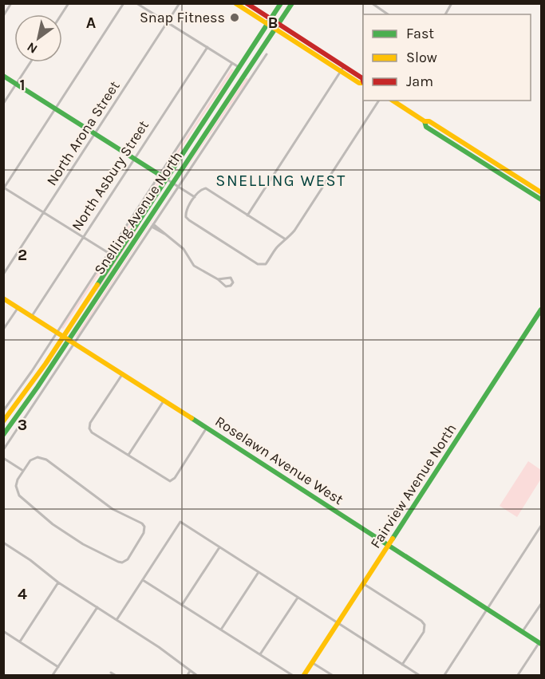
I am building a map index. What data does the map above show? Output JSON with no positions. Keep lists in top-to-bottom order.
{
  "streets": {
    "main road": ["Snelling Avenue North", "Roselawn Avenue West", "Fairview Avenue North"],
    "street": ["North Arona Street", "North Asbury Street"]
  },
  "crossings": [
    ["North Asbury Street", "Roselawn Avenue West"],
    ["Snelling Avenue North", "Roselawn Avenue West"],
    ["Roselawn Avenue West", "Fairview Avenue North"]
  ],
  "districts": ["SNELLING WEST"],
  "places": ["Snap Fitness"],
  "legend": ["Fast", "Slow", "Jam"],
  "north": "bottom left",
  "grid": {
    "columns": ["A", "B"],
    "rows": [
      "1",
      "2",
      "3",
      "4"
    ]
  }
}
